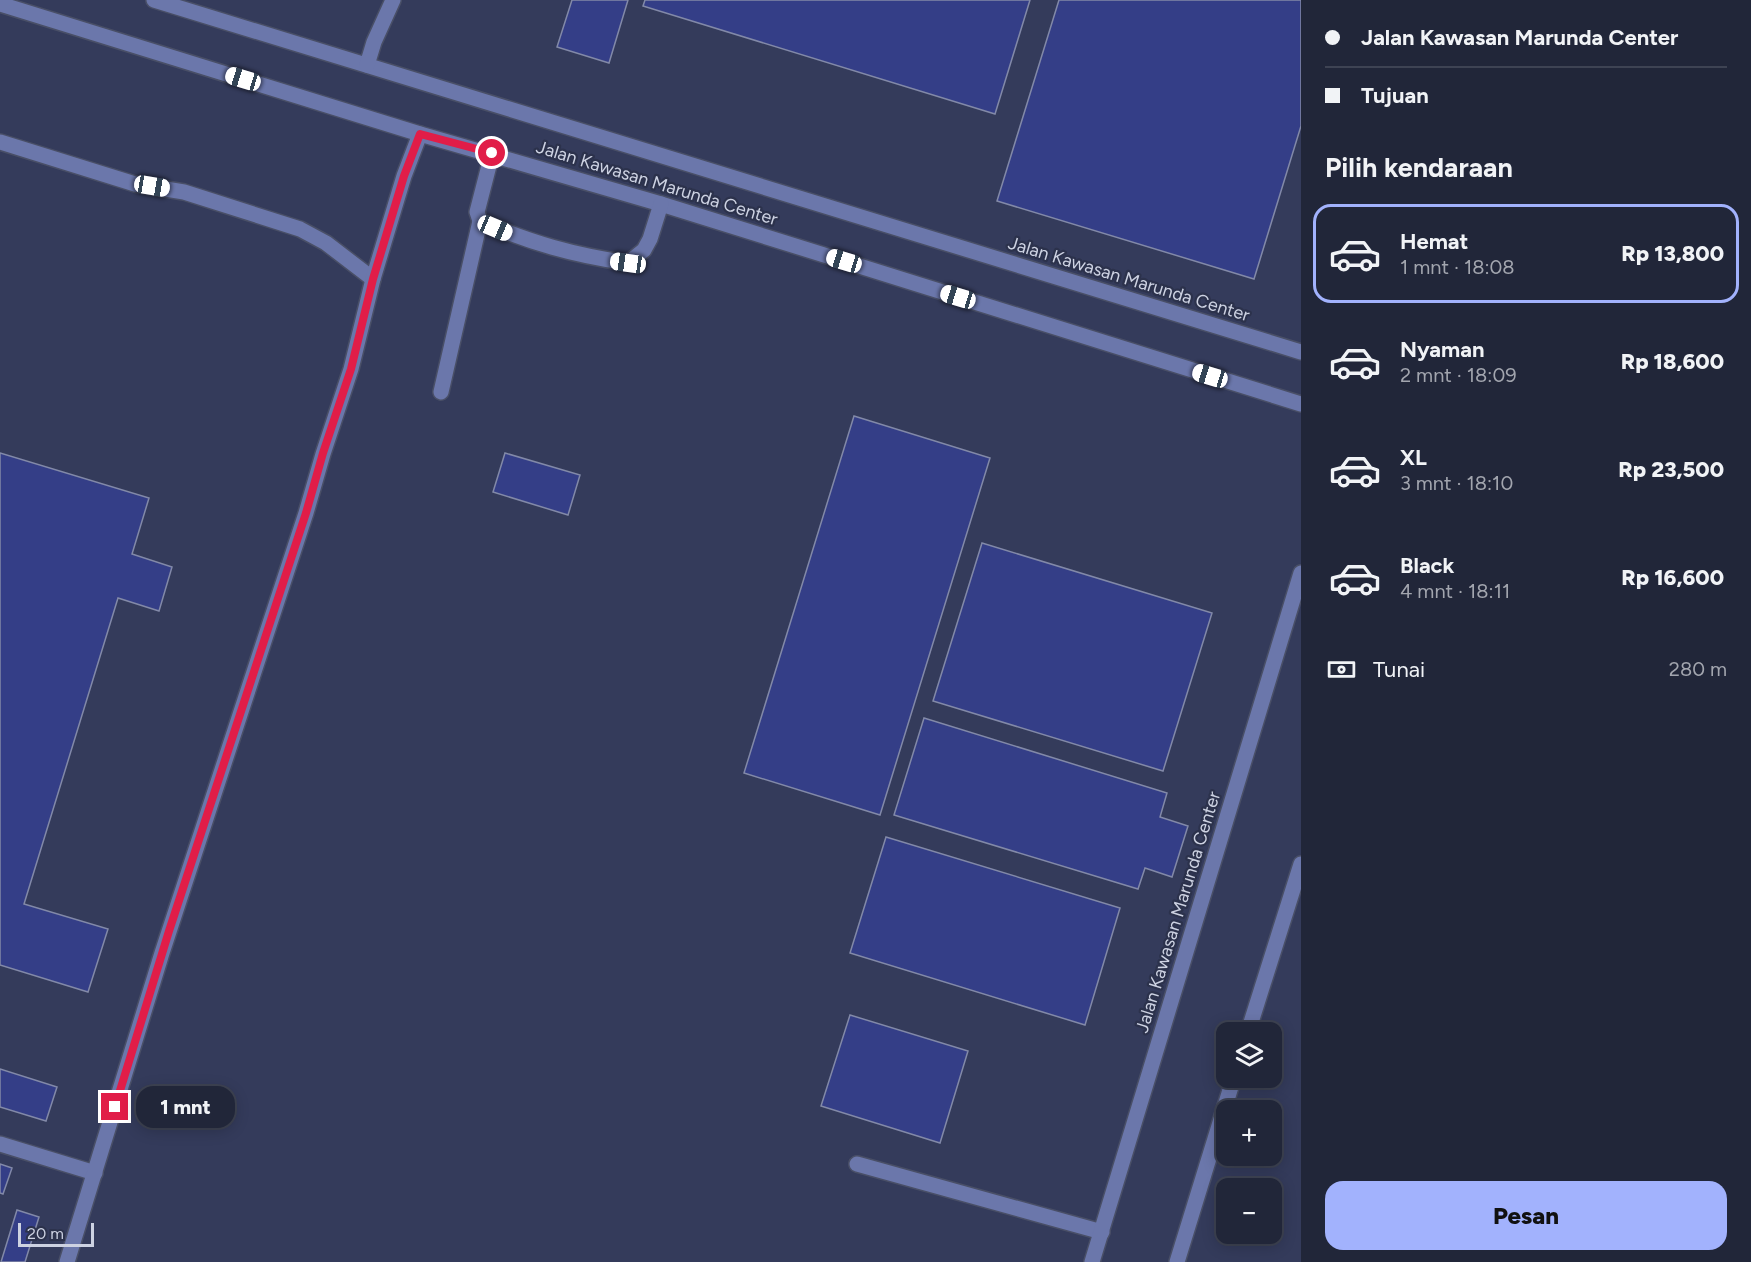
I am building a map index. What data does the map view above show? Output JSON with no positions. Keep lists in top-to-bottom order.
{
  "streets": {
    "lane": ["Jalan Kawasan Marunda Center"]
  },
  "scale_bar": "20 m",
  "page": {
    "banner": ["Jalan Kawasan Marunda Center", "Tujuan"],
    "heading": "Pilih kendaraan",
    "list": [
      {
        "name": "Hemat",
        "note": "1 mnt · 18:08",
        "value": "Rp 13,800"
      },
      {
        "name": "Nyaman",
        "note": "2 mnt · 18:09",
        "value": "Rp 18,600"
      },
      {
        "name": "XL",
        "note": "3 mnt · 18:10",
        "value": "Rp 23,500"
      },
      {
        "name": "Black",
        "note": "4 mnt · 18:11",
        "value": "Rp 16,600"
      }
    ],
    "pay": ["Tunai", "280 m"],
    "map_buttons": ["+", "−"],
    "bubble": "1 mnt",
    "buttons": "Pesan",
    "scale": "20 m"
  }
}
